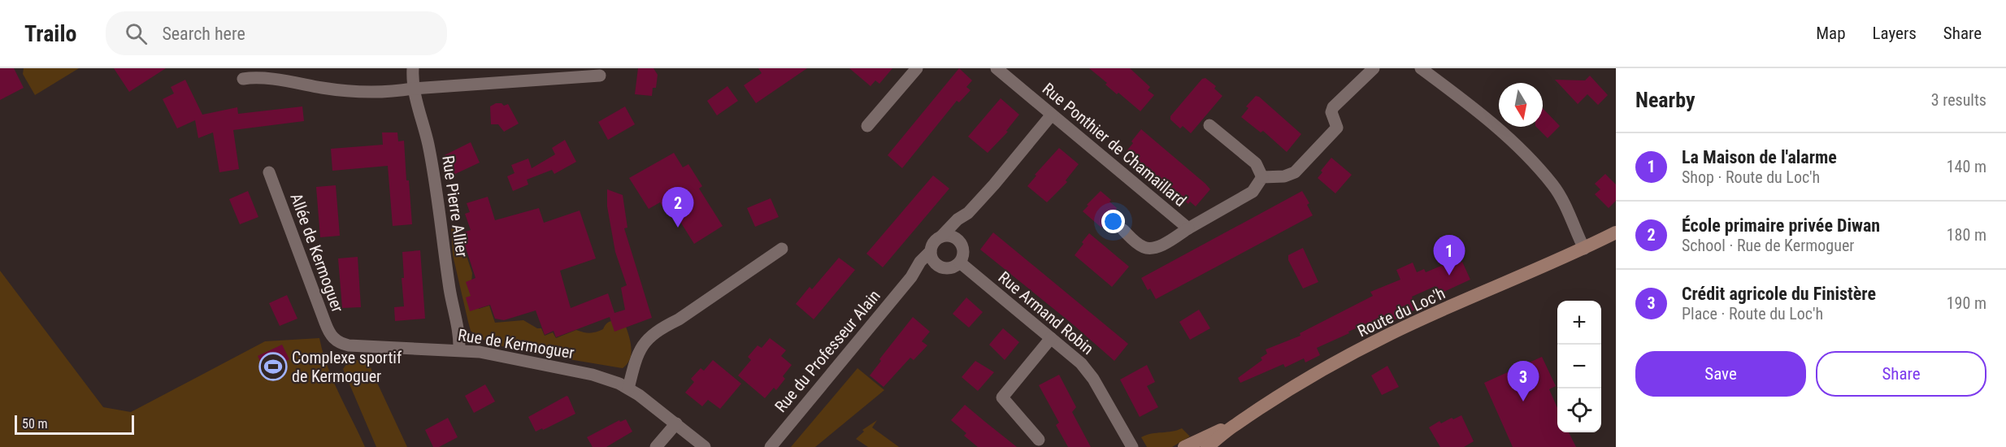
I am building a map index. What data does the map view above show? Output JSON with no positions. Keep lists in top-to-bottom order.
{
  "streets": {
    "main road": ["Route du Loc'h"],
    "street": [
      "Rue Ponthier de Chamaillard",
      "Rue Pierre Allier",
      "Allée de Kermoguer",
      "Rue Armand Robin",
      "Rue de Kermoguer",
      "Rue du Professeur Alain"
    ]
  },
  "crossings": [
    ["Rue Pierre Allier", "Rue de Kermoguer"],
    ["Allée de Kermoguer", "Rue de Kermoguer"],
    ["Rue Armand Robin", "Rue du Professeur Alain"]
  ],
  "places": {
    "sports": ["Complexe sportif de Kermoguer"]
  },
  "scale_bar": "50 m",
  "north": "bottom",
  "page": {
    "header": "Trailo",
    "search": "Search here",
    "nav": ["Map", "Layers", "Share"],
    "heading": ["Nearby", "3 results"],
    "list": [
      {
        "mark": "1",
        "name": "La Maison de l'alarme",
        "note": "Shop · Route du Loc'h",
        "value": "140 m"
      },
      {
        "mark": "2",
        "name": "École primaire privée Diwan",
        "note": "School · Rue de Kermoguer",
        "value": "180 m"
      },
      {
        "mark": "3",
        "name": "Crédit agricole du Finistère",
        "note": "Place · Route du Loc'h",
        "value": "190 m"
      }
    ],
    "pins": ["2", "1", "3"],
    "map_buttons": ["+", "−"],
    "buttons": ["Save", "Share"],
    "scale": "50 m"
  }
}
